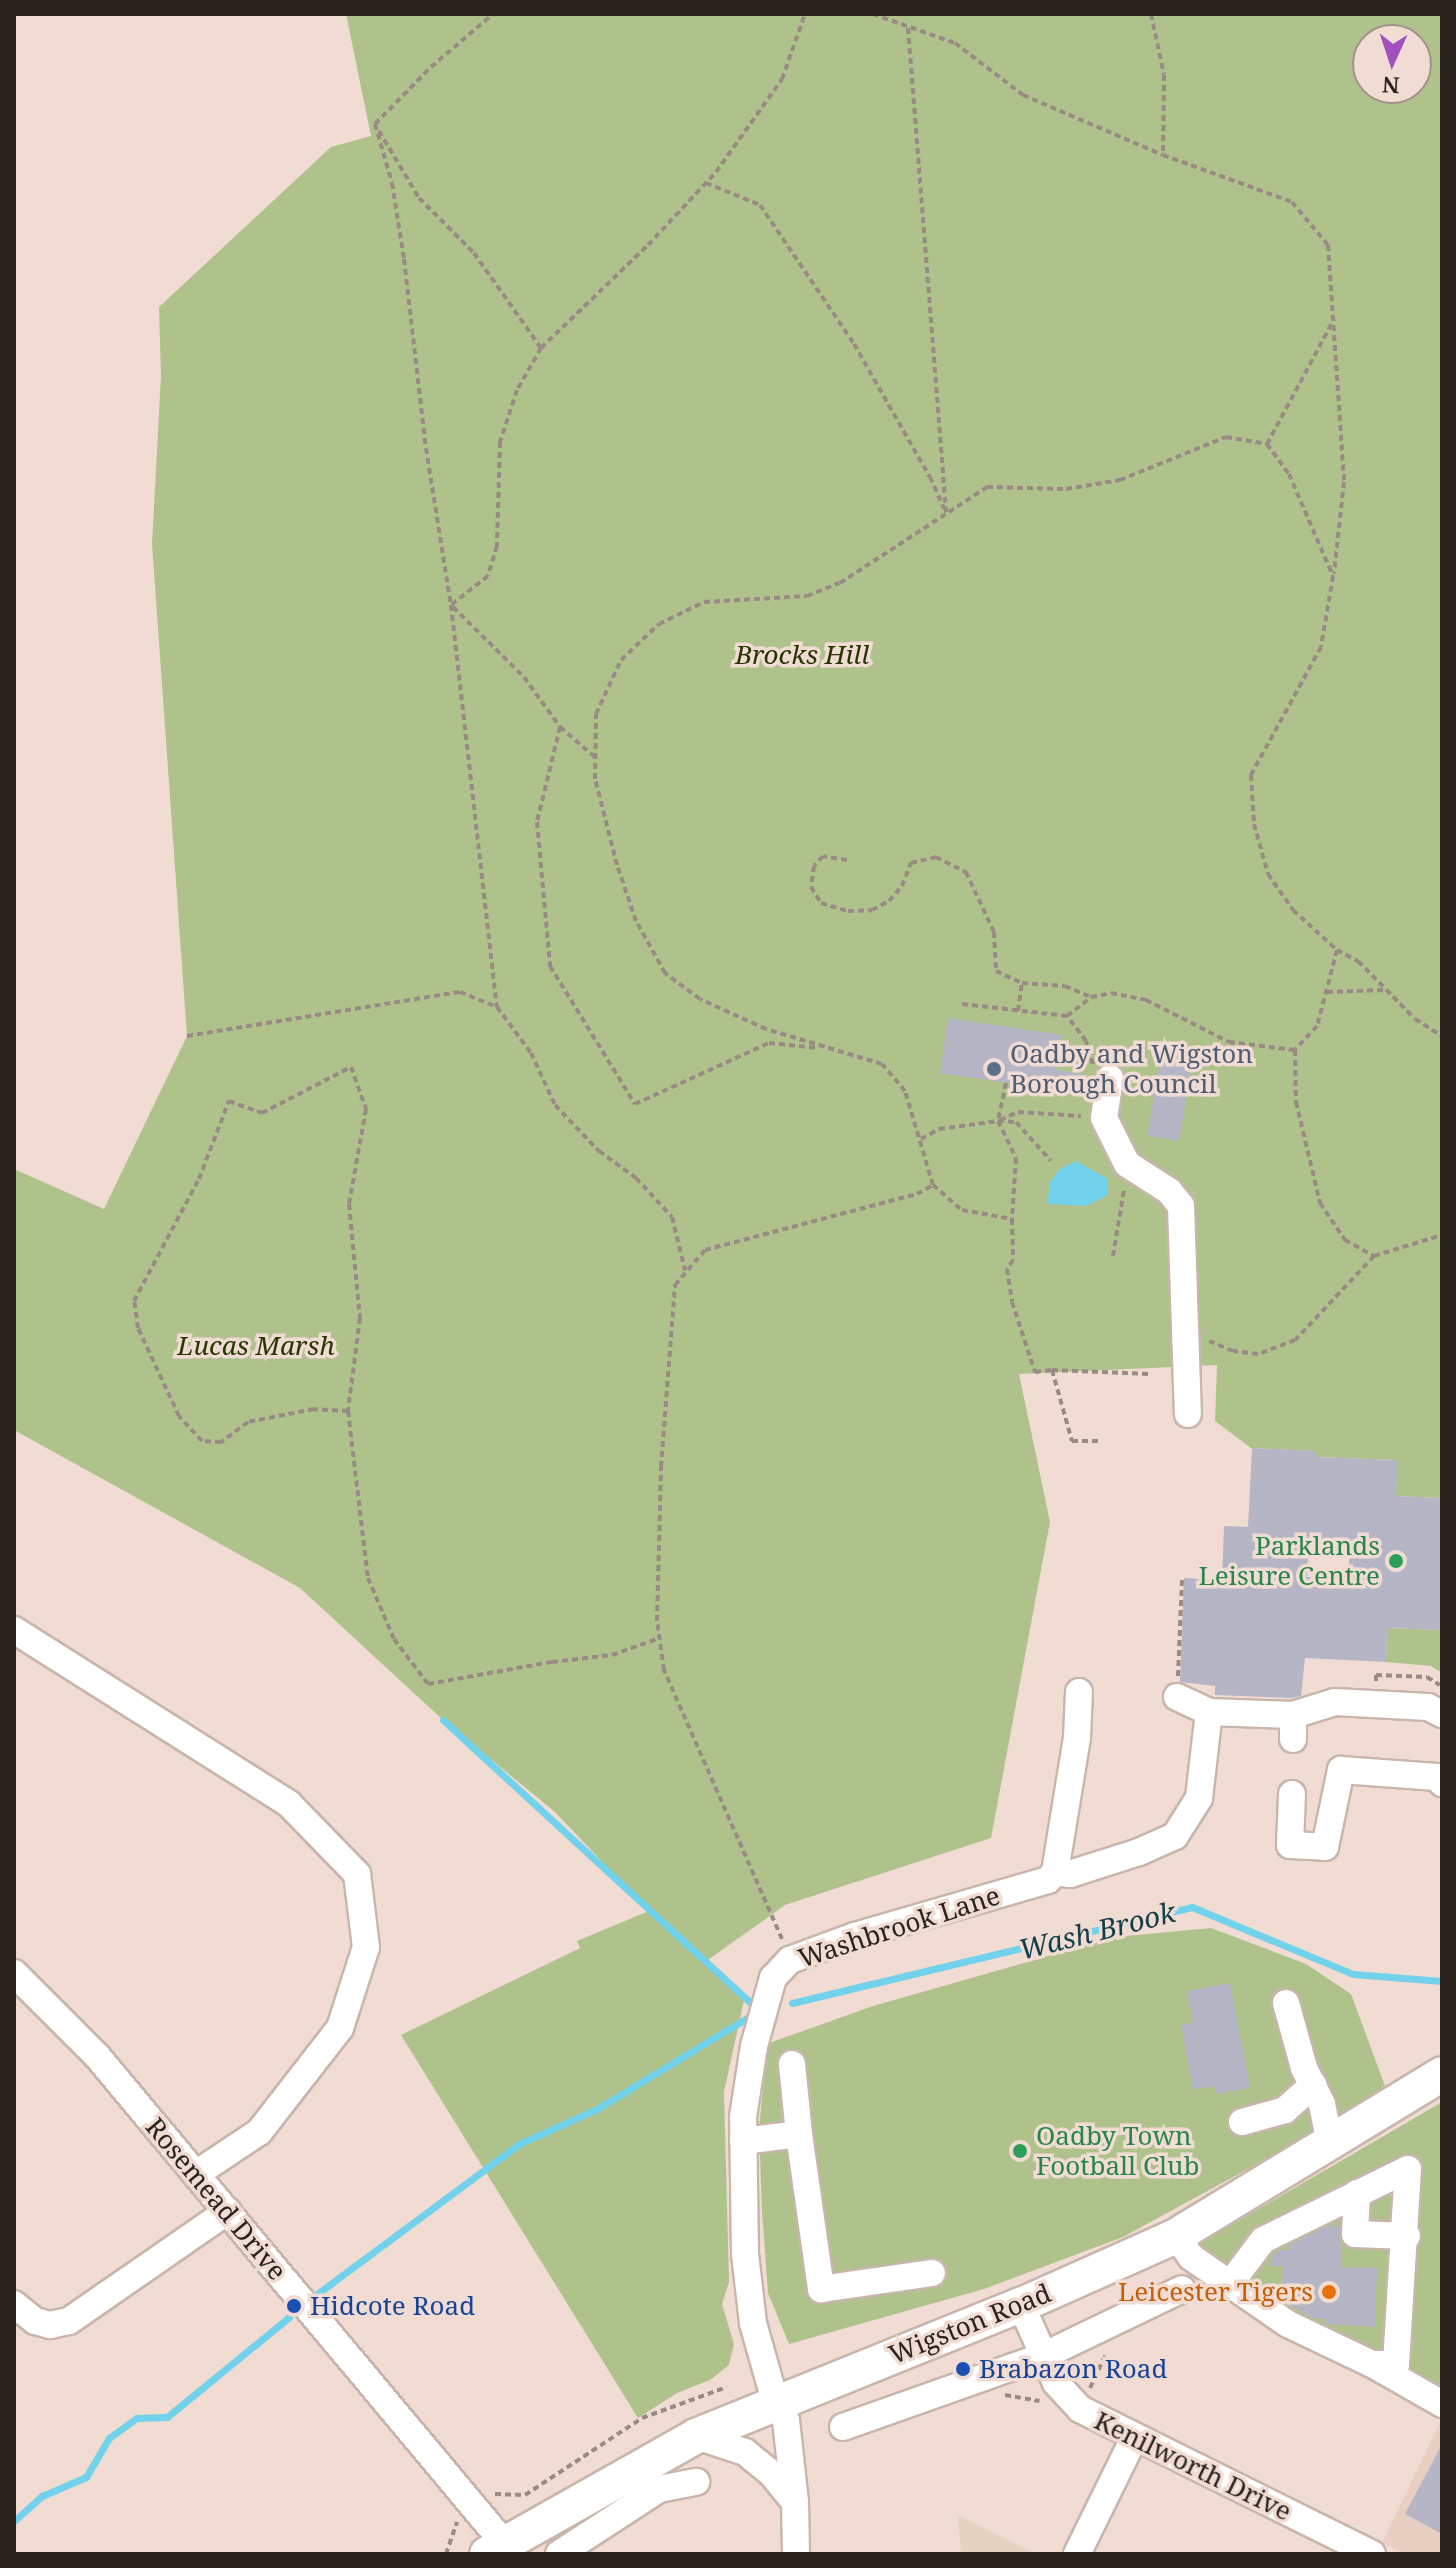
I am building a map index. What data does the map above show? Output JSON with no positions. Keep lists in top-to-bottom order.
{
  "streets": {
    "main road": ["Wigston Road"],
    "street": ["Washbrook Lane", "Rosemead Drive", "Kenilworth Drive"]
  },
  "crossings": [
    ["Washbrook Lane", "Wigston Road"],
    ["Rosemead Drive", "Wigston Road"],
    ["Wigston Road", "Kenilworth Drive"]
  ],
  "water": ["Wash Brook"],
  "parks": ["Brocks Hill", "Lucas Marsh"],
  "places": [
    "Oadby and Wigston Borough Council",
    "Parklands Leisure Centre",
    "Oadby Town Football Club",
    "Leicester Tigers",
    "Hidcote Road",
    "Brabazon Road"
  ],
  "north": "bottom"
}
